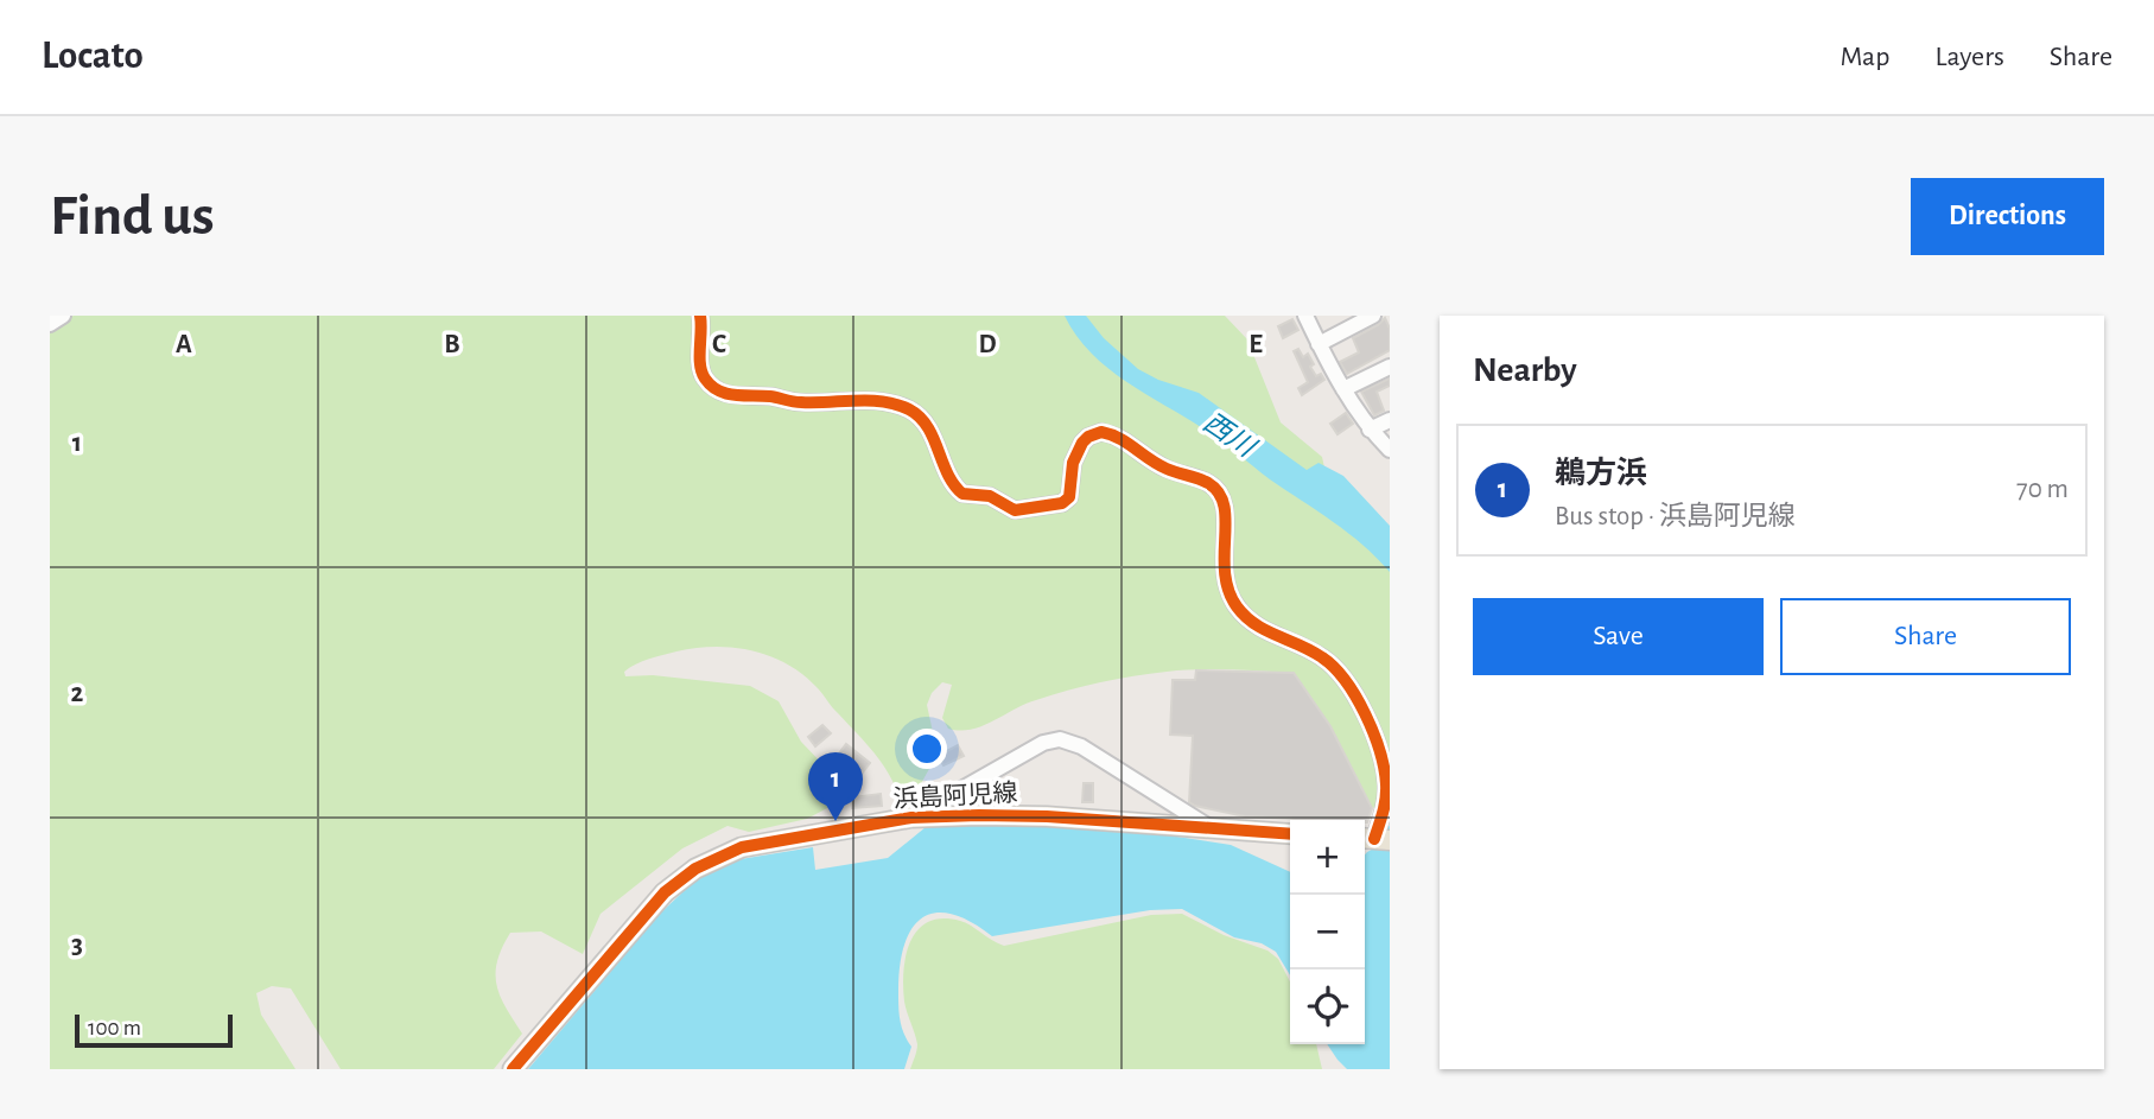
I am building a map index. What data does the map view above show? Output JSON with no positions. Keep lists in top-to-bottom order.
{
  "streets": {
    "main road": ["浜島阿児線"]
  },
  "water": ["西川"],
  "scale_bar": "100 m",
  "page": {
    "header": "Locato",
    "nav": ["Map", "Layers", "Share"],
    "buttons": [
      "Directions",
      ["Save", "Share"]
    ],
    "title": "Find us",
    "heading": "Nearby",
    "list": [
      {
        "mark": "1",
        "name": "鵜方浜",
        "note": "Bus stop · 浜島阿児線",
        "value": "70 m"
      }
    ],
    "pins": "1",
    "map_buttons": ["+", "−"],
    "scale": "100 m"
  },
  "grid": {
    "columns": [
      "A",
      "B",
      "C",
      "D",
      "E"
    ],
    "rows": ["1", "2", "3"]
  }
}
